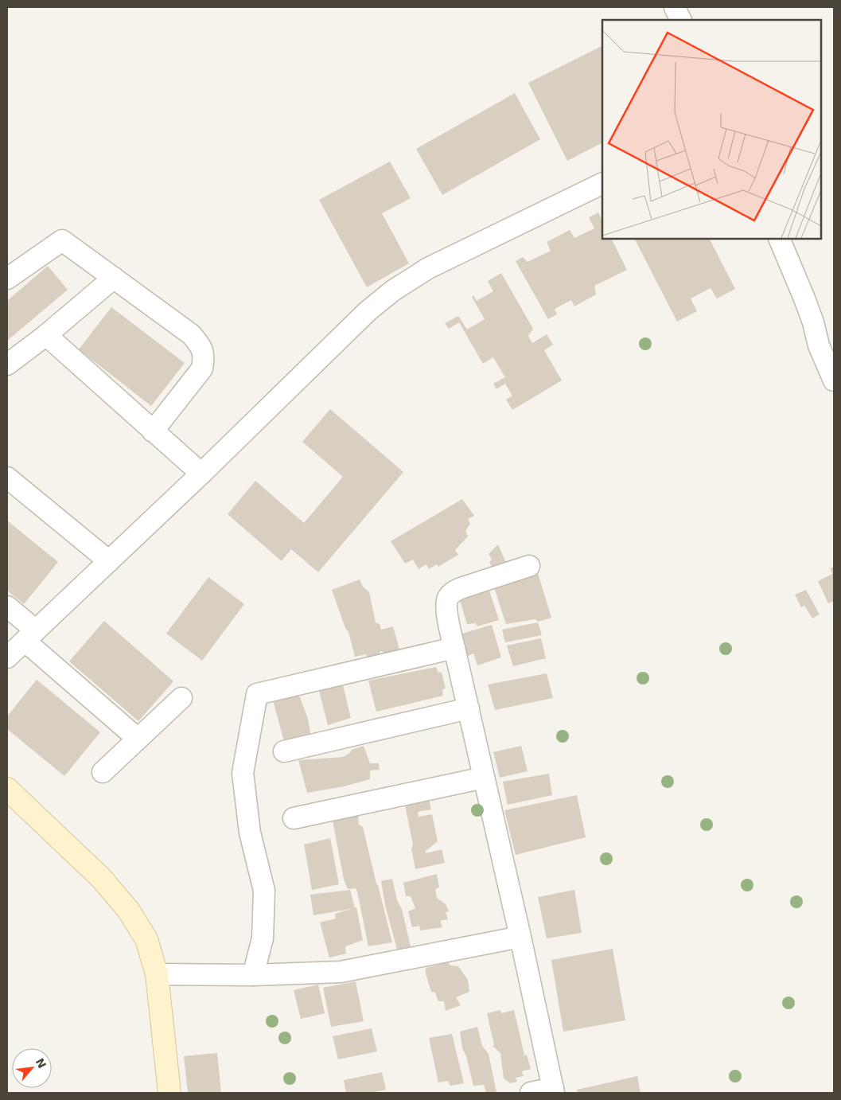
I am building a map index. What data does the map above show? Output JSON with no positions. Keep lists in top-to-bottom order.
{
  "north": "top right"
}
